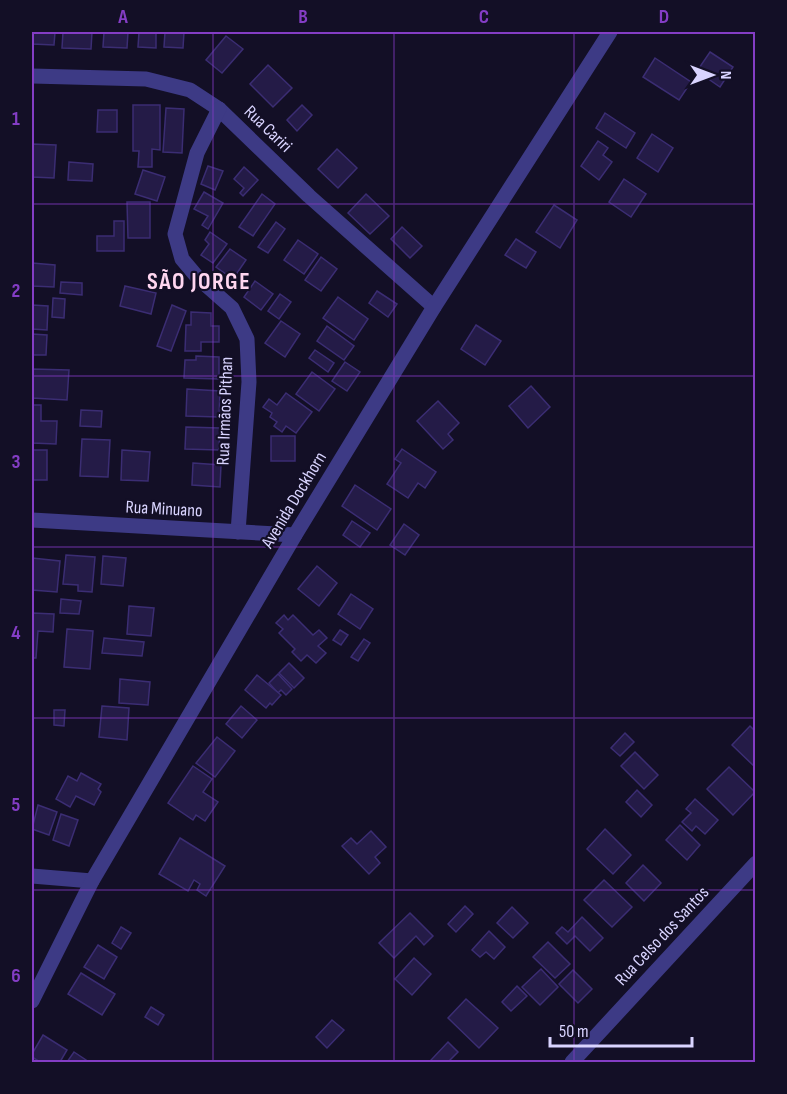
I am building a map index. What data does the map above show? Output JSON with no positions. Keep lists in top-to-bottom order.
{
  "streets": {
    "street": [
      "Rua Cariri",
      "Rua Irmãos Pithan",
      "Avenida Dockhorn",
      "Rua Minuano",
      "Rua Celso dos Santos"
    ]
  },
  "crossings": [
    ["Rua Cariri", "Rua Irmãos Pithan"],
    ["Rua Cariri", "Avenida Dockhorn"],
    ["Rua Irmãos Pithan", "Rua Minuano"],
    ["Avenida Dockhorn", "Rua Minuano"]
  ],
  "districts": ["SÃO JORGE"],
  "scale_bar": "50 m",
  "north": "right",
  "grid": {
    "columns": [
      "A",
      "B",
      "C",
      "D"
    ],
    "rows": [
      "1",
      "2",
      "3",
      "4",
      "5",
      "6"
    ]
  }
}
